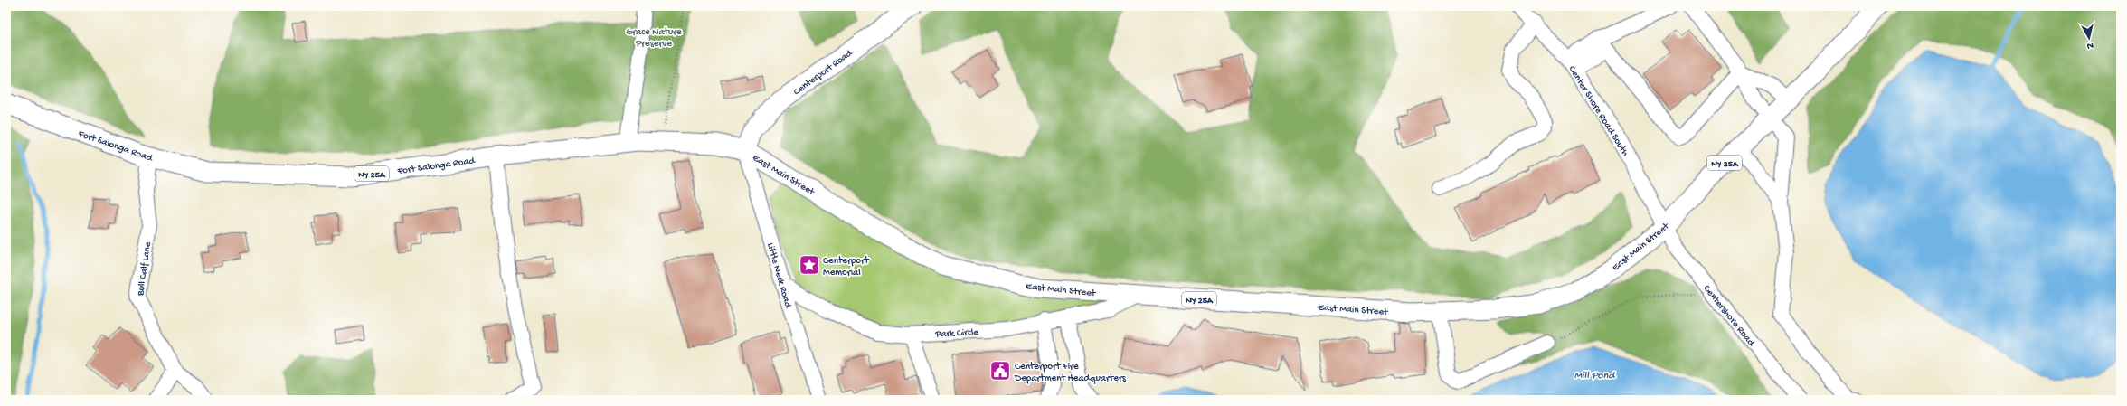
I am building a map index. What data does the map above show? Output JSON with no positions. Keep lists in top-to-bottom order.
{
  "streets": {
    "main road": [
      "Centerport Road",
      "Fort Salonga Road",
      "NY 25A",
      "East Main Street"
    ],
    "street": [
      "Center Shore Road South",
      "Bull Calf Lane",
      "Little Neck Road",
      "Centershore Road",
      "Park Circle"
    ]
  },
  "crossings": [
    ["Centerport Road", "Fort Salonga Road"],
    ["Centerport Road", "East Main Street"],
    ["Centerport Road", "Little Neck Road"],
    ["Center Shore Road South", "East Main Street"],
    ["Center Shore Road South", "Centershore Road"],
    ["Fort Salonga Road", "East Main Street"],
    ["Fort Salonga Road", "Bull Calf Lane"],
    ["Fort Salonga Road", "Little Neck Road"],
    ["East Main Street", "Little Neck Road"],
    ["East Main Street", "Centershore Road"],
    ["East Main Street", "Park Circle"],
    ["Little Neck Road", "Park Circle"]
  ],
  "water": ["Mill Pond"],
  "parks": ["Grace Nature Preserve"],
  "places": {
    "place": ["Centerport Memorial"],
    "public building": ["Centerport Fire Department Headquarters"]
  },
  "north": "bottom"
}
